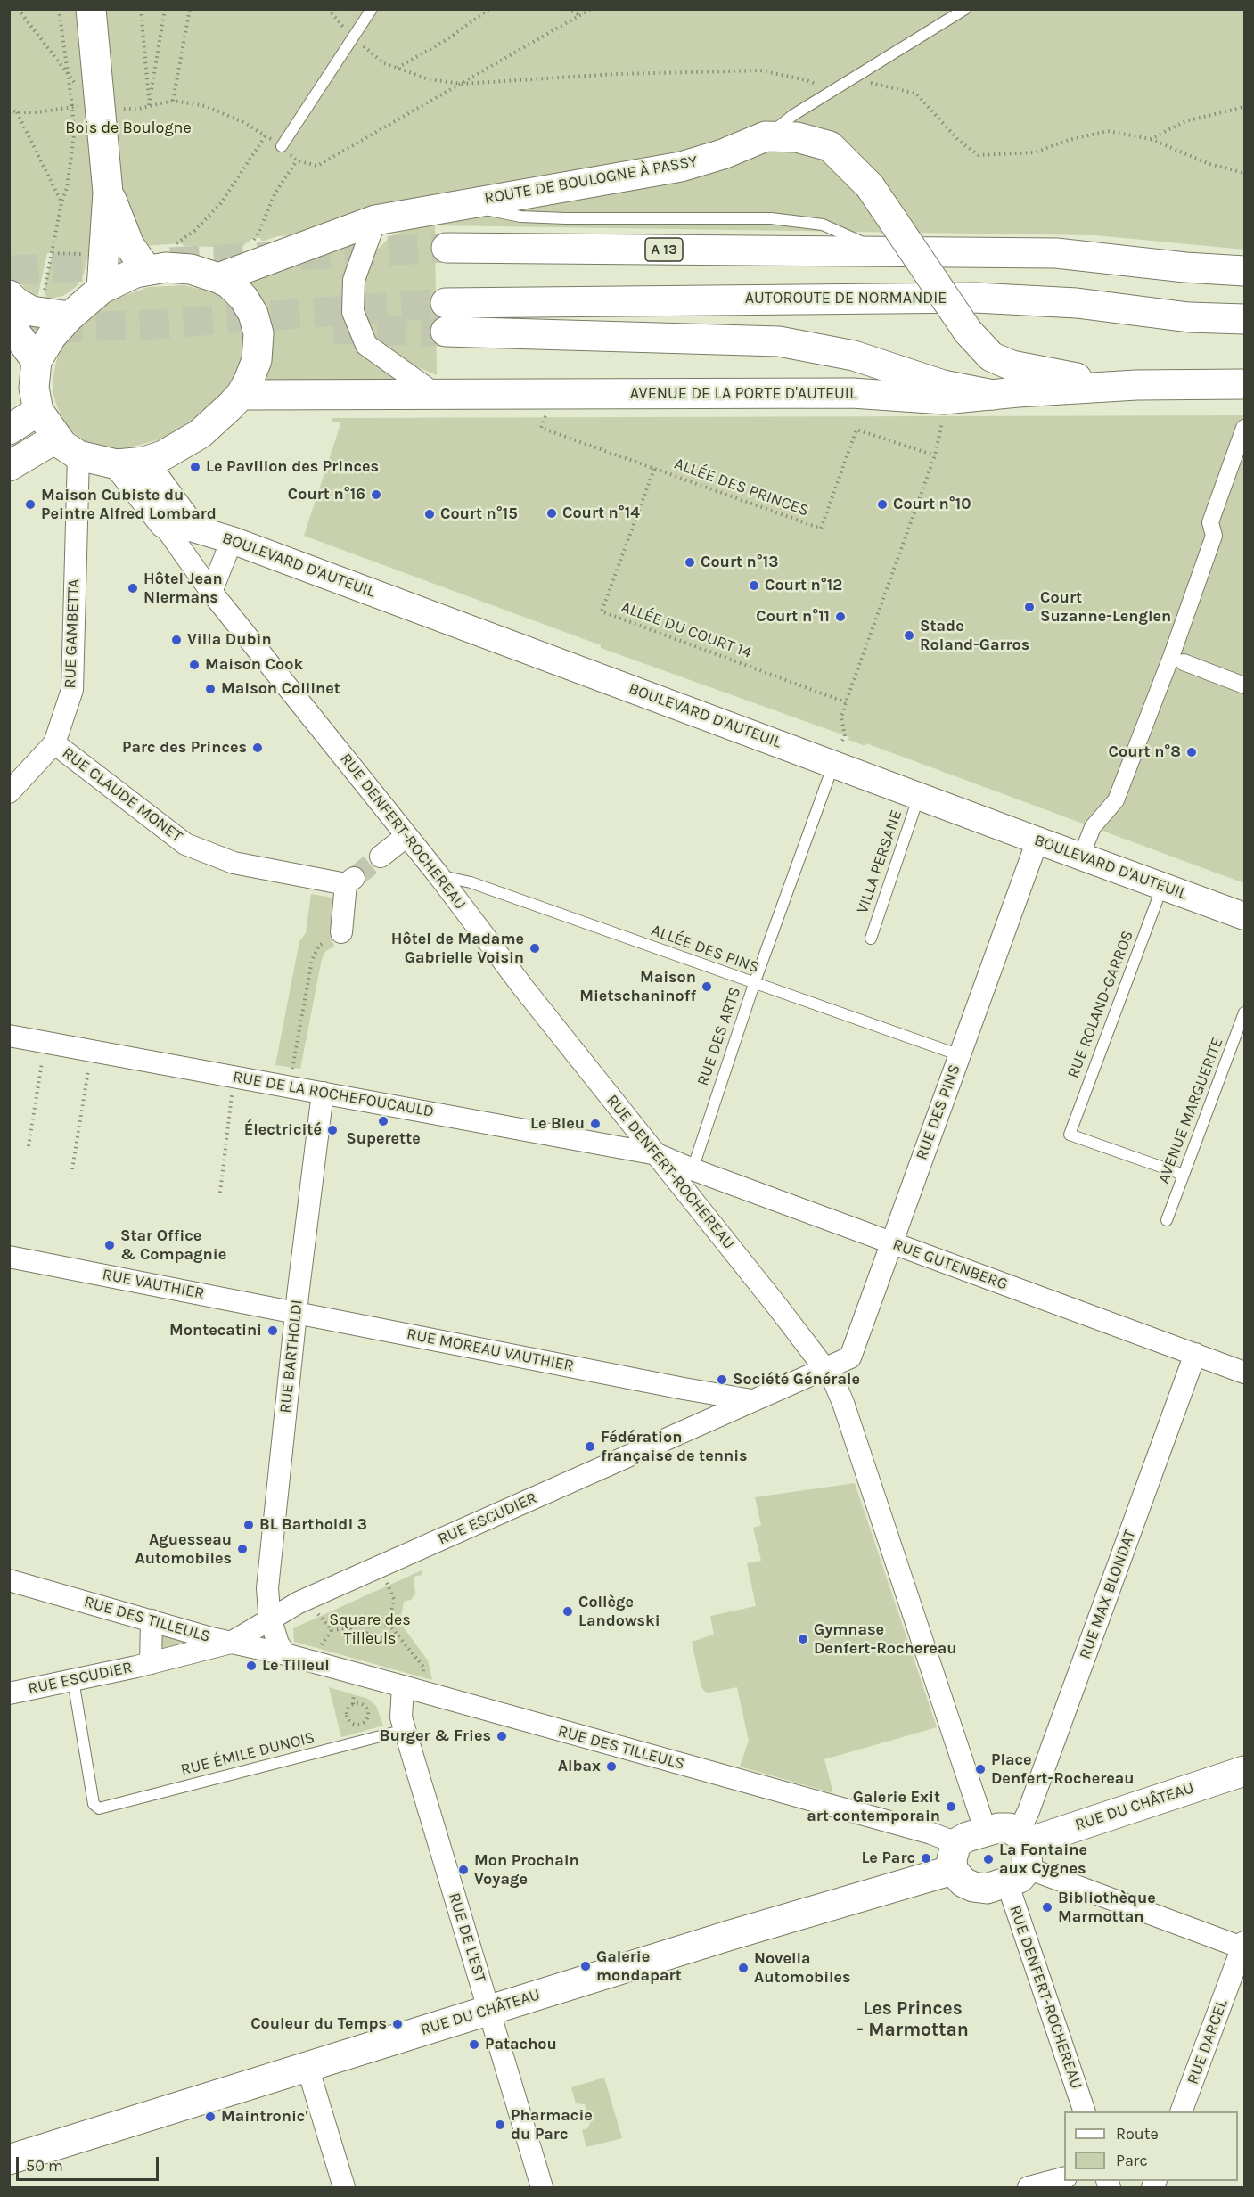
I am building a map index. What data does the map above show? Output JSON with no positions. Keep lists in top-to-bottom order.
{
  "streets": {
    "main road": [
      "ROUTE DE BOULOGNE À PASSY",
      "A 13",
      "AUTOROUTE DE NORMANDIE",
      "AVENUE DE LA PORTE D'AUTEUIL",
      "RUE DU CHÂTEAU"
    ],
    "street": [
      "BOULEVARD D'AUTEUIL",
      "RUE GAMBETTA",
      "RUE CLAUDE MONET",
      "RUE DENFERT-ROCHEREAU",
      "RUE DE LA ROCHEFOUCAULD",
      "RUE DES PINS",
      "RUE GUTENBERG",
      "RUE VAUTHIER",
      "RUE MOREAU VAUTHIER",
      "RUE BARTHOLDI",
      "RUE ESCUDIER",
      "RUE MAX BLONDAT",
      "RUE DES TILLEULS",
      "RUE DE L'EST",
      "RUE DARCEL"
    ],
    "lane": [
      "VILLA PERSANE",
      "ALLÉE DES PINS",
      "RUE ROLAND-GARROS",
      "RUE DES ARTS",
      "AVENUE MARGUERITE",
      "RUE ÉMILE DUNOIS"
    ],
    "path": ["ALLÉE DES PRINCES", "ALLÉE DU COURT 14"]
  },
  "crossings": [
    ["AUTOROUTE DE NORMANDIE", "AVENUE DE LA PORTE D'AUTEUIL"],
    ["AVENUE DE LA PORTE D'AUTEUIL", "ALLÉE DES PRINCES"],
    ["ALLÉE DES PRINCES", "ALLÉE DU COURT 14"],
    ["BOULEVARD D'AUTEUIL", "RUE DENFERT-ROCHEREAU"],
    ["BOULEVARD D'AUTEUIL", "VILLA PERSANE"],
    ["BOULEVARD D'AUTEUIL", "RUE ROLAND-GARROS"],
    ["BOULEVARD D'AUTEUIL", "RUE DES ARTS"],
    ["BOULEVARD D'AUTEUIL", "RUE DES PINS"],
    ["RUE GAMBETTA", "RUE CLAUDE MONET"],
    ["RUE DENFERT-ROCHEREAU", "ALLÉE DES PINS"],
    ["RUE DENFERT-ROCHEREAU", "RUE DE LA ROCHEFOUCAULD"],
    ["RUE DENFERT-ROCHEREAU", "RUE DES PINS"],
    ["RUE DENFERT-ROCHEREAU", "RUE GUTENBERG"],
    ["RUE DENFERT-ROCHEREAU", "RUE ESCUDIER"],
    ["RUE DENFERT-ROCHEREAU", "RUE MAX BLONDAT"],
    ["RUE DENFERT-ROCHEREAU", "RUE DES TILLEULS"],
    ["RUE DENFERT-ROCHEREAU", "RUE DU CHÂTEAU"],
    ["ALLÉE DES PINS", "RUE DES ARTS"],
    ["ALLÉE DES PINS", "RUE DES PINS"],
    ["RUE ROLAND-GARROS", "AVENUE MARGUERITE"],
    ["RUE DES ARTS", "RUE GUTENBERG"],
    ["RUE DE LA ROCHEFOUCAULD", "RUE GUTENBERG"],
    ["RUE DE LA ROCHEFOUCAULD", "RUE BARTHOLDI"],
    ["RUE DES PINS", "RUE GUTENBERG"],
    ["RUE DES PINS", "RUE ESCUDIER"],
    ["RUE GUTENBERG", "RUE MAX BLONDAT"],
    ["RUE VAUTHIER", "RUE MOREAU VAUTHIER"],
    ["RUE VAUTHIER", "RUE BARTHOLDI"],
    ["RUE MOREAU VAUTHIER", "RUE BARTHOLDI"],
    ["RUE MOREAU VAUTHIER", "RUE ESCUDIER"],
    ["RUE BARTHOLDI", "RUE ESCUDIER"],
    ["RUE ESCUDIER", "RUE DES TILLEULS"],
    ["RUE ESCUDIER", "RUE ÉMILE DUNOIS"],
    ["RUE MAX BLONDAT", "RUE DES TILLEULS"],
    ["RUE MAX BLONDAT", "RUE DU CHÂTEAU"],
    ["RUE DES TILLEULS", "RUE DU CHÂTEAU"],
    ["RUE DES TILLEULS", "RUE DE L'EST"],
    ["RUE ÉMILE DUNOIS", "RUE DE L'EST"],
    ["RUE DU CHÂTEAU", "RUE DE L'EST"]
  ],
  "districts": ["Les Princes - Marmottan"],
  "parks": ["Bois de Boulogne", "Square des Tilleuls"],
  "places": [
    "Le Pavillon des Princes",
    "Court n°16",
    "Maison Cubiste du Peintre Alfred Lombard",
    "Court n°10",
    "Court n°14",
    "Court n°15",
    "Court n°13",
    "Court n°12",
    "Hôtel Jean Niermans",
    "Court Suzanne-Lenglen",
    "Court n°11",
    "Stade Roland-Garros",
    "Villa Dubin",
    "Maison Cook",
    "Maison Collinet",
    "Parc des Princes",
    "Court n°8",
    "Hôtel de Madame Gabrielle Voisin",
    "Maison Mietschaninoff",
    "Superette",
    "Le Bleu",
    "Électricité",
    "Star Office & Compagnie",
    "Montecatini",
    "Société Générale",
    "Fédération française de tennis",
    "BL Bartholdi 3",
    "Aguesseau Automobiles",
    "Collège Landowski",
    "Gymnase Denfert-Rochereau",
    "Le Tilleul",
    "Burger & Fries",
    "Albax",
    "Place Denfert-Rochereau",
    "Galerie Exit art contemporain",
    "Le Parc",
    "La Fontaine aux Cygnes",
    "Mon Prochain Voyage",
    "Bibliothèque Marmottan",
    "Galerie mondapart",
    "Novella Automobiles",
    "Couleur du Temps",
    "Patachou",
    "Maintronic'",
    "Pharmacie du Parc"
  ],
  "legend": ["Route", "Parc"],
  "scale_bar": "50 m"
}
